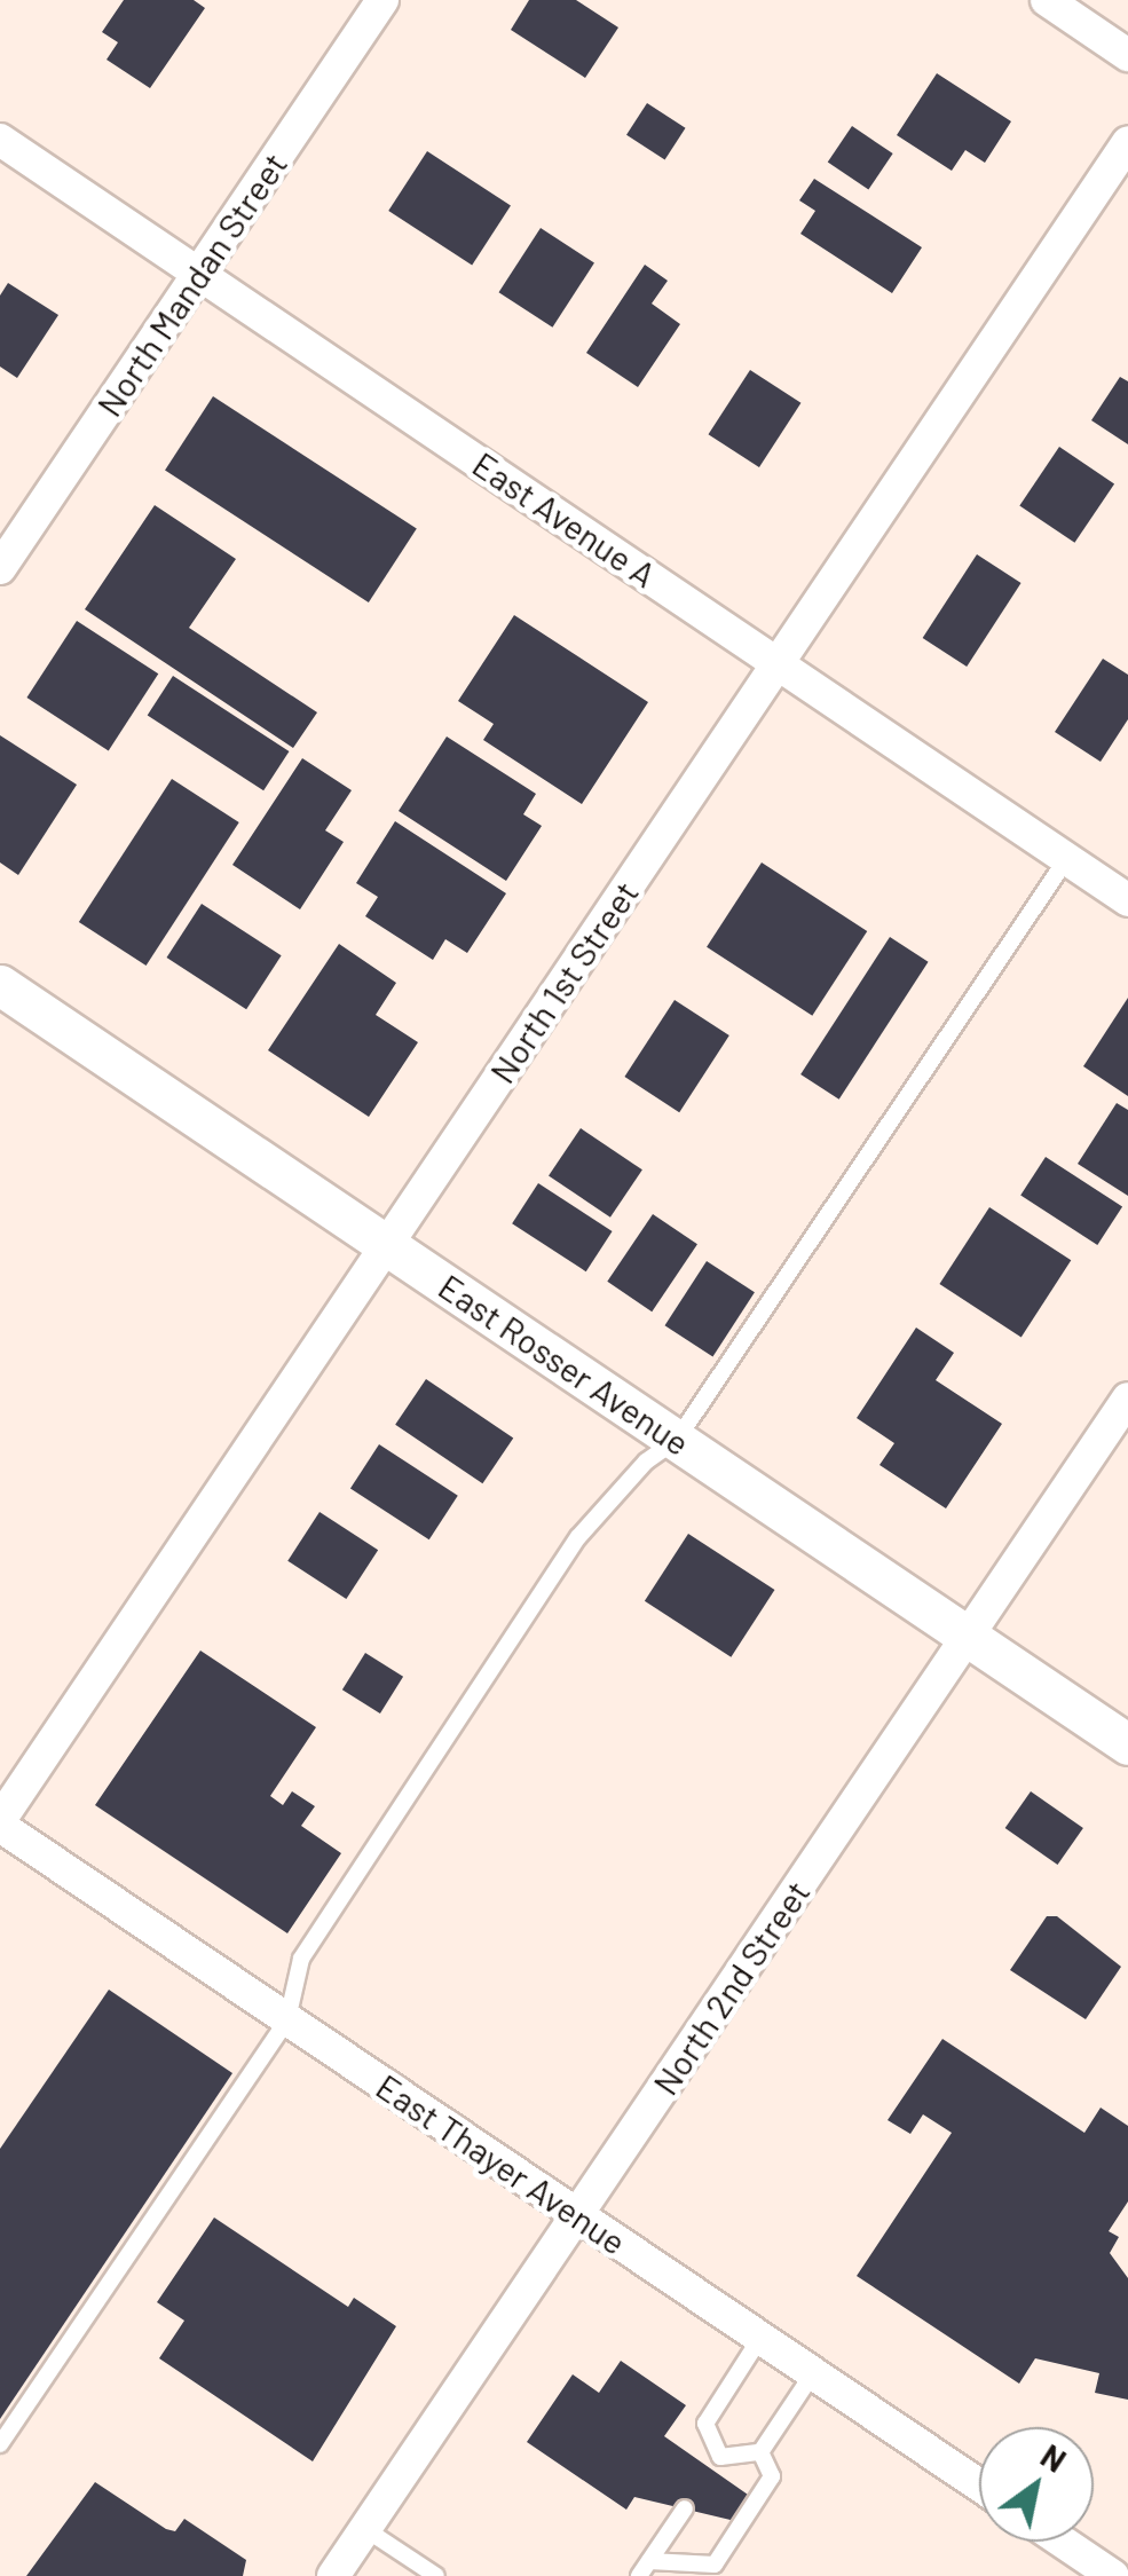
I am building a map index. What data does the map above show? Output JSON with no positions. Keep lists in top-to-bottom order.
{
  "streets": {
    "street": [
      "North Mandan Street",
      "East Avenue A",
      "North 1st Street",
      "East Rosser Avenue",
      "North 2nd Street",
      "East Thayer Avenue"
    ]
  },
  "crossings": [
    ["North Mandan Street", "East Avenue A"],
    ["East Avenue A", "North 1st Street"],
    ["North 1st Street", "East Rosser Avenue"],
    ["North 1st Street", "East Thayer Avenue"],
    ["East Rosser Avenue", "North 2nd Street"],
    ["North 2nd Street", "East Thayer Avenue"]
  ],
  "north": "top right"
}
